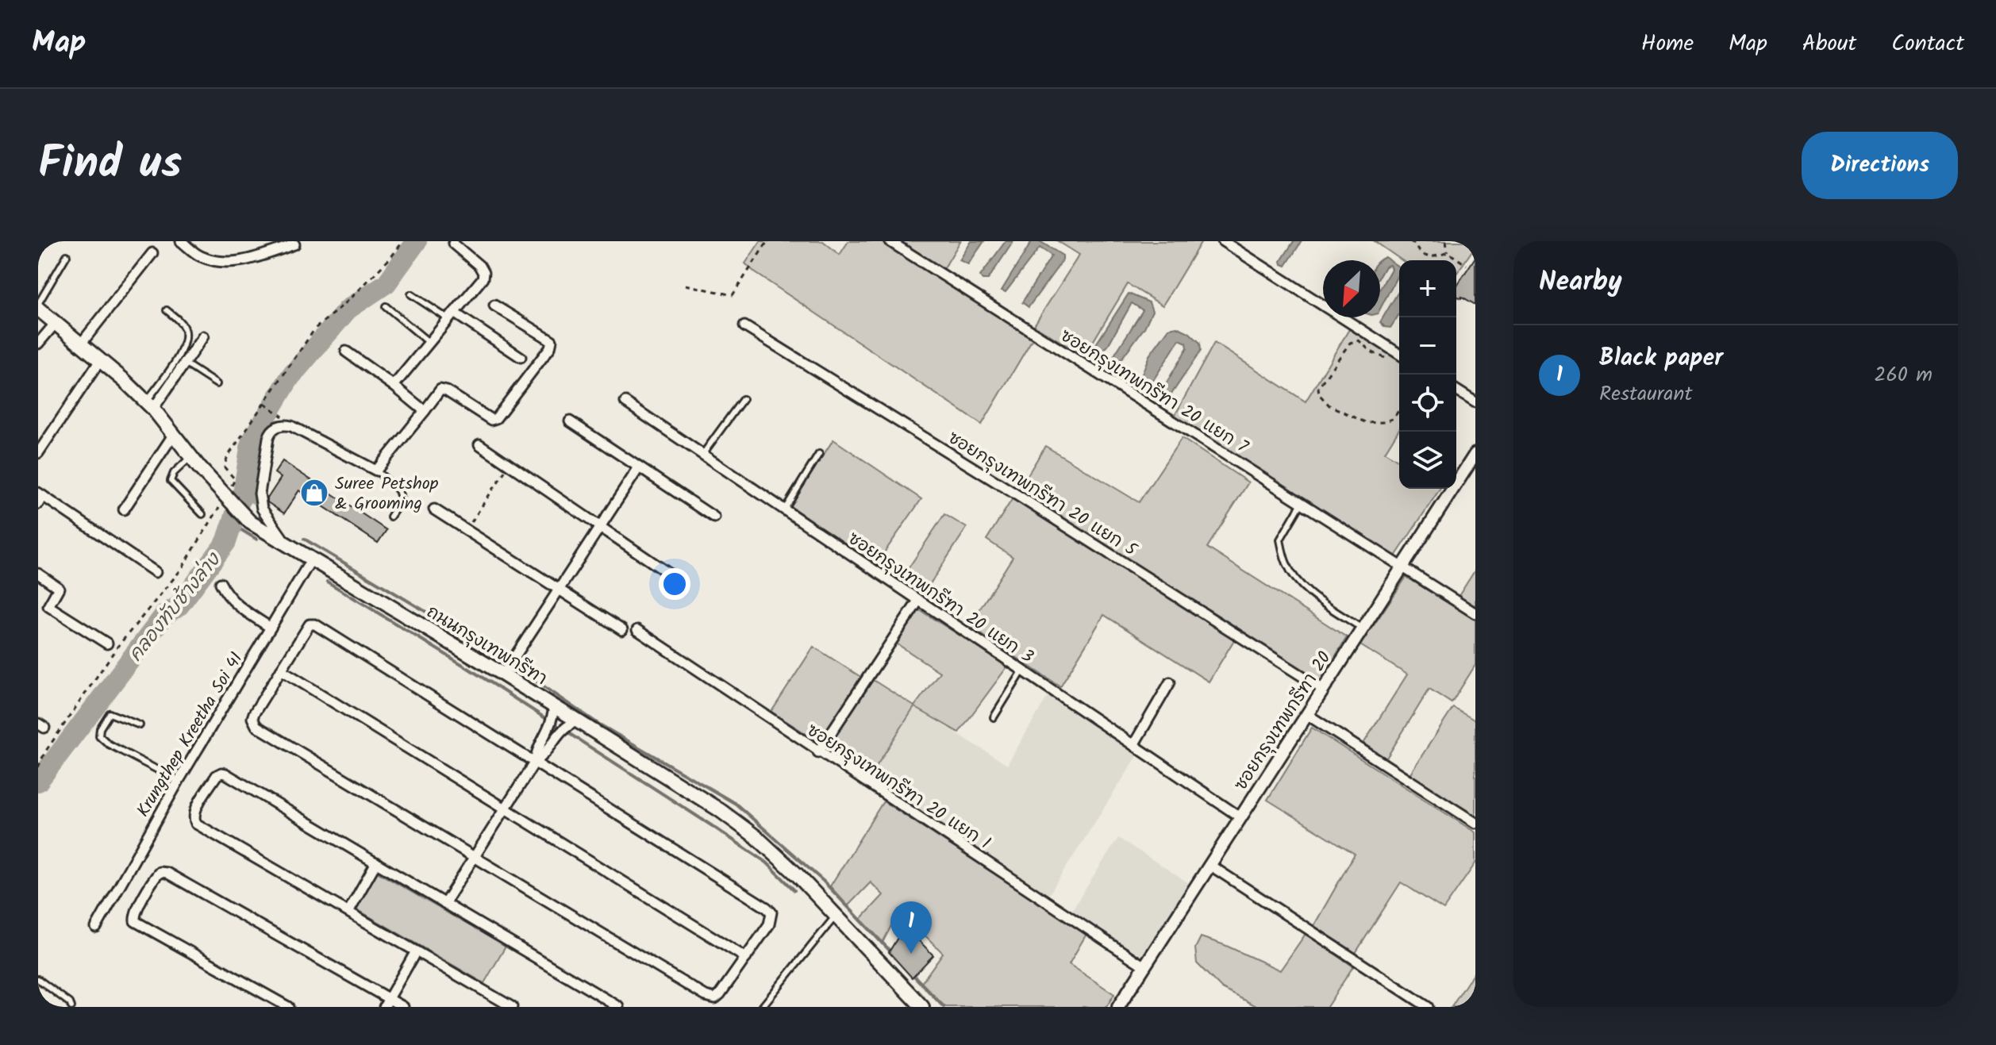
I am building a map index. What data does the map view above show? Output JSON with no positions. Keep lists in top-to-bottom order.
{
  "streets": {
    "main road": ["ถนนกรุงเทพกรีฑา"],
    "street": [
      "ซอยกรุงเทพกรีฑา 20 แยก 7",
      "ซอยกรุงเทพกรีฑา 20 แยก 5",
      "ซอยกรุงเทพกรีฑา 20 แยก 3",
      "ซอยกรุงเทพกรีฑา 20",
      "Krungthep Kreetha Soi 41",
      "ซอยกรุงเทพกรีฑา 20 แยก 1"
    ]
  },
  "crossings": [
    ["ซอยกรุงเทพกรีฑา 20 แยก 7", "ซอยกรุงเทพกรีฑา 20"],
    ["ซอยกรุงเทพกรีฑา 20 แยก 5", "ซอยกรุงเทพกรีฑา 20"],
    ["ซอยกรุงเทพกรีฑา 20 แยก 3", "ซอยกรุงเทพกรีฑา 20"],
    ["ถนนกรุงเทพกรีฑา", "Krungthep Kreetha Soi 41"],
    ["ซอยกรุงเทพกรีฑา 20", "ซอยกรุงเทพกรีฑา 20 แยก 1"]
  ],
  "water": ["คลองทับช้างล่าง"],
  "places": {
    "shop": ["Suree Petshop & Grooming"]
  },
  "north": "bottom left",
  "page": {
    "header": "Map",
    "nav": [
      "Home",
      "Map",
      "About",
      "Contact"
    ],
    "title": "Find us",
    "buttons": "Directions",
    "heading": "Nearby",
    "map_buttons": ["+", "−"],
    "list": [
      {
        "mark": "1",
        "name": "Black paper",
        "note": "Restaurant",
        "value": "260 m"
      }
    ],
    "pins": "1"
  }
}
